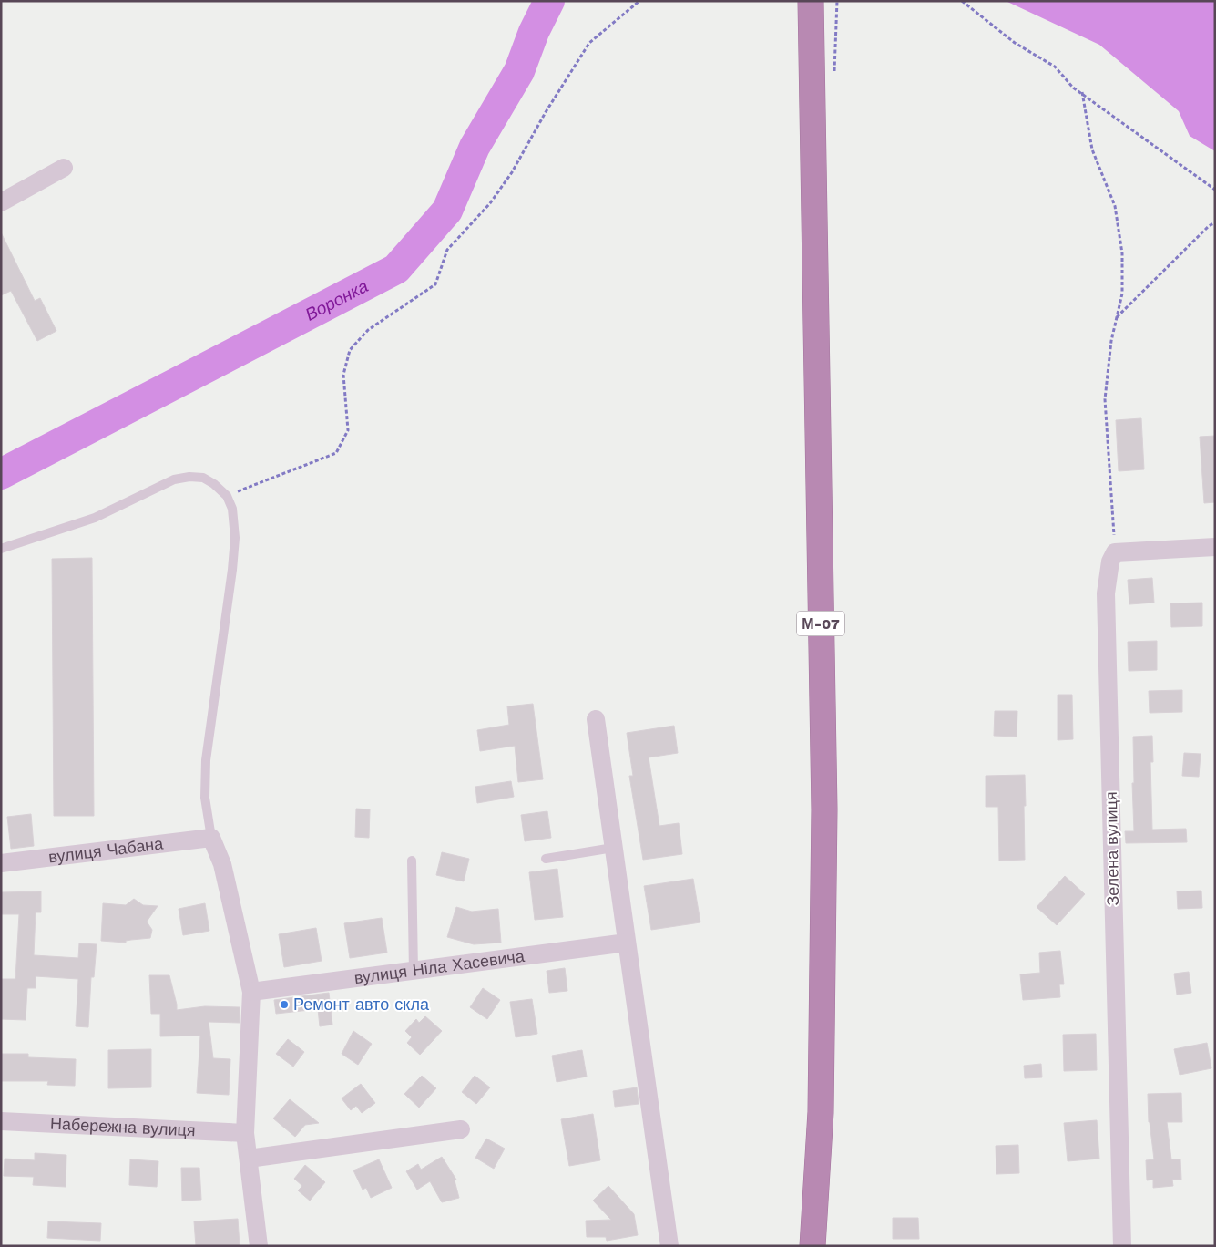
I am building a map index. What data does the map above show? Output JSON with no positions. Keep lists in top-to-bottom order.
{
  "streets": {
    "highway": ["М-07"],
    "street": [
      "Зелена вулиця",
      "вулиця Чабана",
      "вулиця Ніла Хасевича",
      "Набережна вулиця"
    ]
  },
  "water": ["Воронка"],
  "places": ["Ремонт авто скла"]
}
